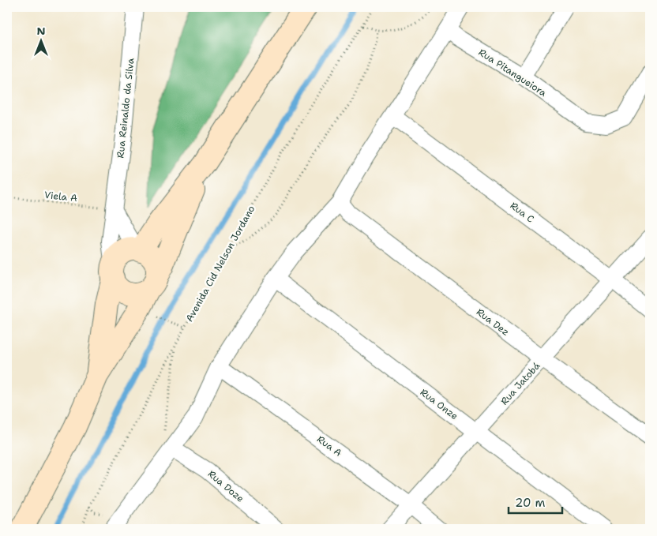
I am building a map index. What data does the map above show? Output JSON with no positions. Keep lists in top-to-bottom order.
{
  "streets": {
    "street": [
      "Rua Pitangueiora",
      "Rua Reinaldo da Silva",
      "Rua C",
      "Rua Dez",
      "Rua Jatobá",
      "Rua Onze",
      "Rua A",
      "Rua Doze"
    ],
    "path": ["Viela A", "Avenida Cid Nelson Jordano"]
  },
  "crossings": [
    ["Rua Reinaldo da Silva", "Viela A"],
    ["Rua C", "Rua Jatobá"],
    ["Rua Dez", "Rua Jatobá"],
    ["Rua Jatobá", "Rua Onze"],
    ["Rua Jatobá", "Rua A"]
  ],
  "scale_bar": "20 m",
  "north": "top"
}
